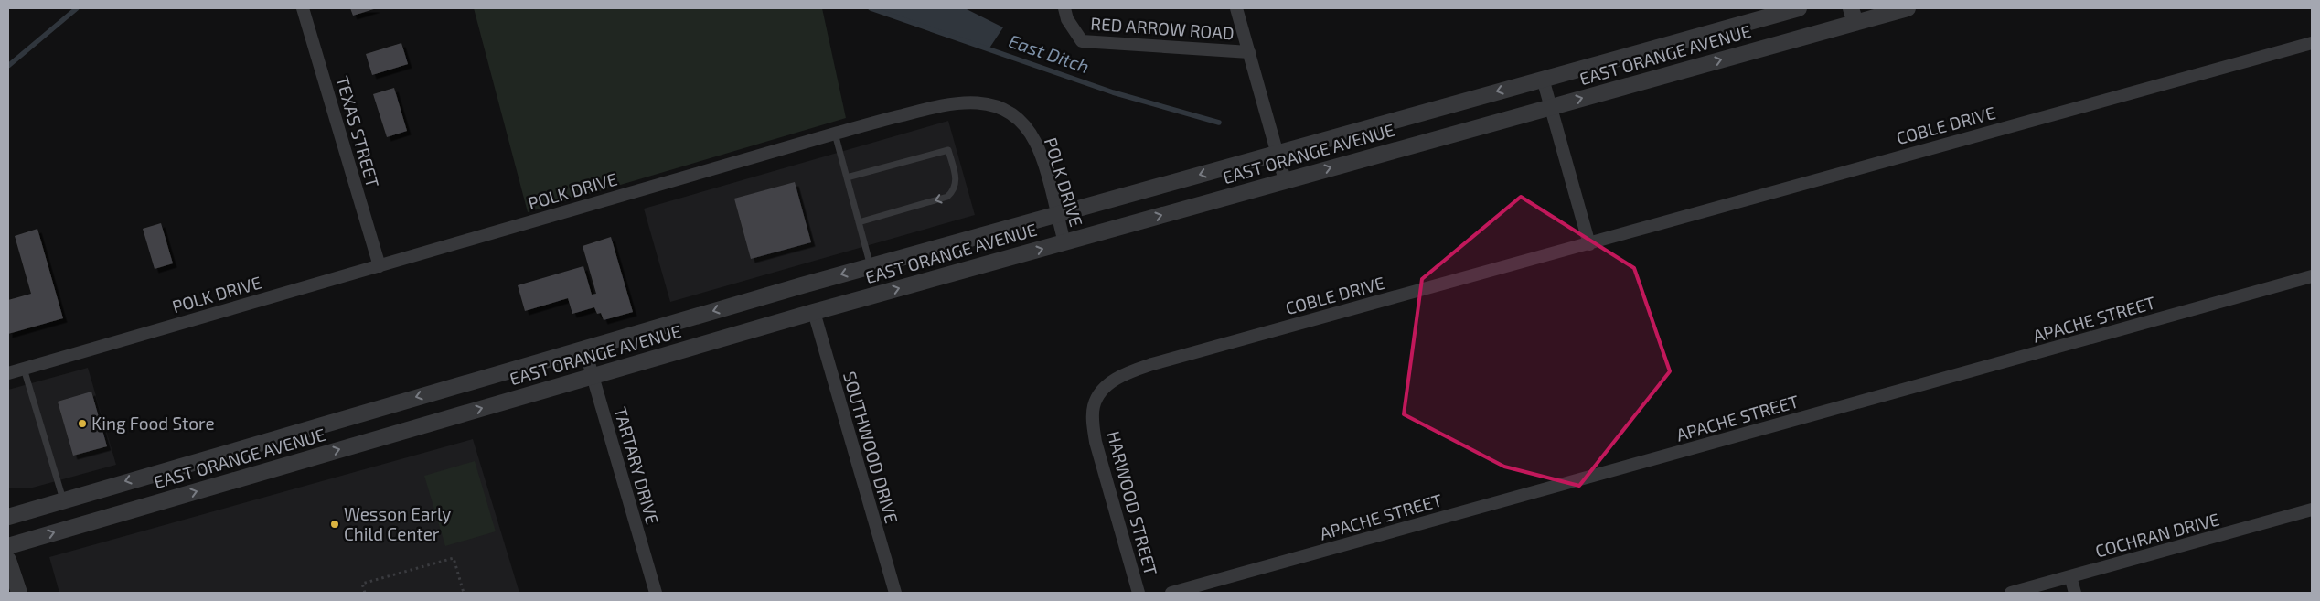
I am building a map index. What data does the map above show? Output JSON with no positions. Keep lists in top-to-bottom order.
{
  "streets": {
    "street": [
      "RED ARROW ROAD",
      "EAST ORANGE AVENUE",
      "COBLE DRIVE",
      "TEXAS STREET",
      "POLK DRIVE",
      "APACHE STREET",
      "SOUTHWOOD DRIVE",
      "TARTARY DRIVE",
      "HARWOOD STREET",
      "COCHRAN DRIVE"
    ]
  },
  "crossings": [
    ["EAST ORANGE AVENUE", "POLK DRIVE"],
    ["EAST ORANGE AVENUE", "SOUTHWOOD DRIVE"],
    ["EAST ORANGE AVENUE", "TARTARY DRIVE"],
    ["COBLE DRIVE", "HARWOOD STREET"],
    ["TEXAS STREET", "POLK DRIVE"]
  ],
  "water": ["East Ditch"],
  "places": ["King Food Store", "Wesson Early Child Center"]
}
